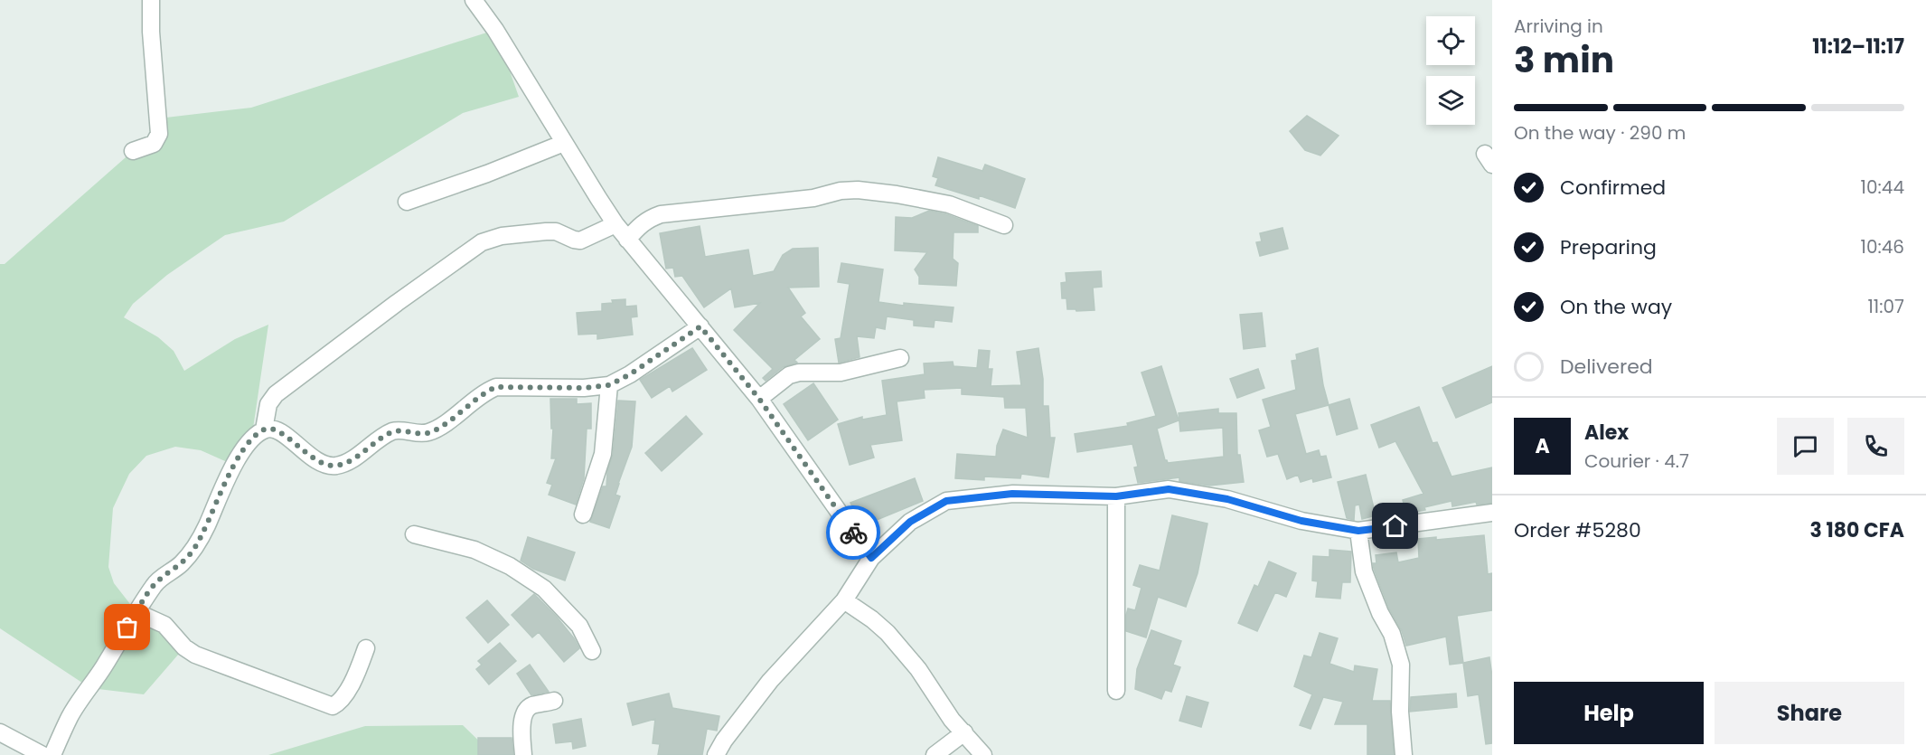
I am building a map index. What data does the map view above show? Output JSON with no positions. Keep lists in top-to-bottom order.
{
  "page": {
    "heading": ["3 min", "Arriving in", "11:12–11:17"],
    "panel": [
      "Alex",
      "Courier · 4.7",
      "Order #5280",
      "3 180 CFA"
    ],
    "bar": "On the way · 290 m",
    "list": [
      ["Confirmed", "10:44"],
      ["Preparing", "10:46"],
      ["On the way", "11:07"],
      "Delivered"
    ],
    "round": "A",
    "buttons": ["Help", "Share"]
  }
}
